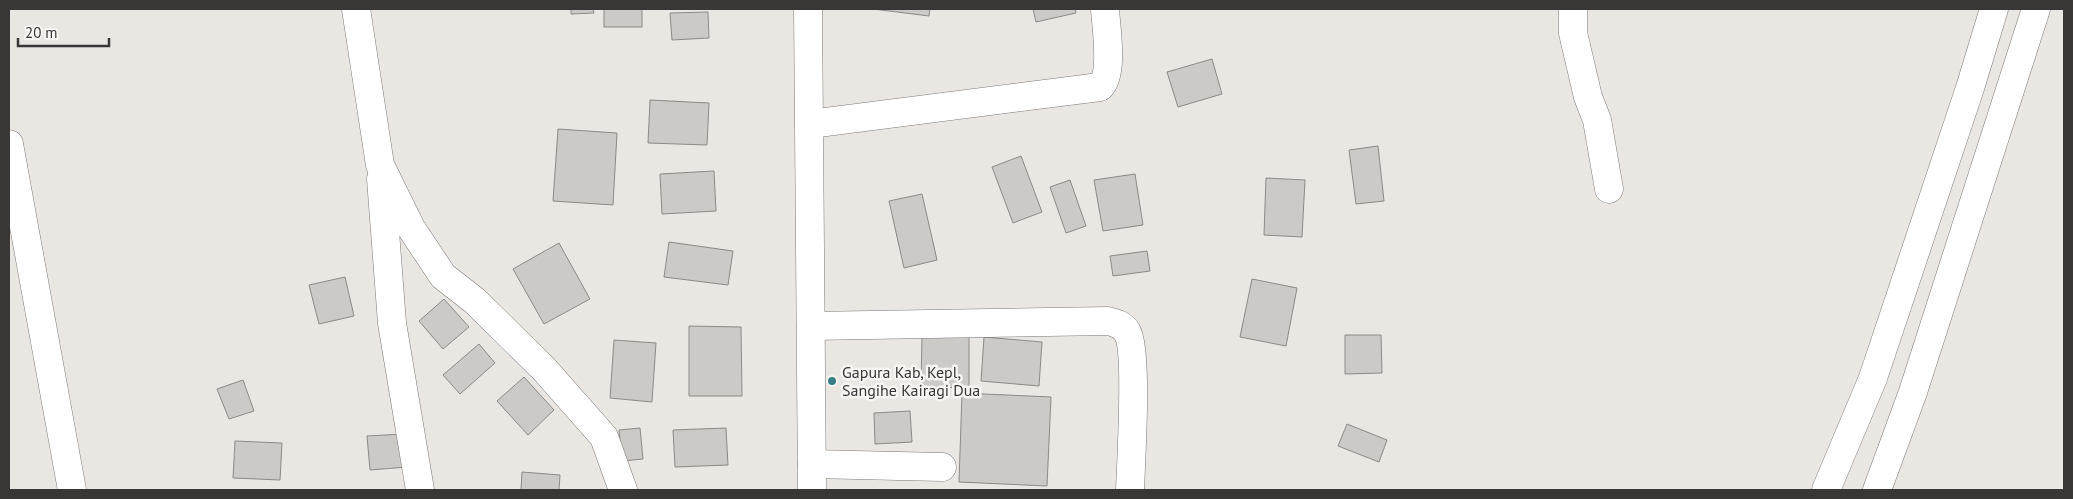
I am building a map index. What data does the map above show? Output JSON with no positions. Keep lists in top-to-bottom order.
{
  "places": ["Gapura Kab, Kepl, Sangihe Kairagi Dua"],
  "scale_bar": "20 m"
}
